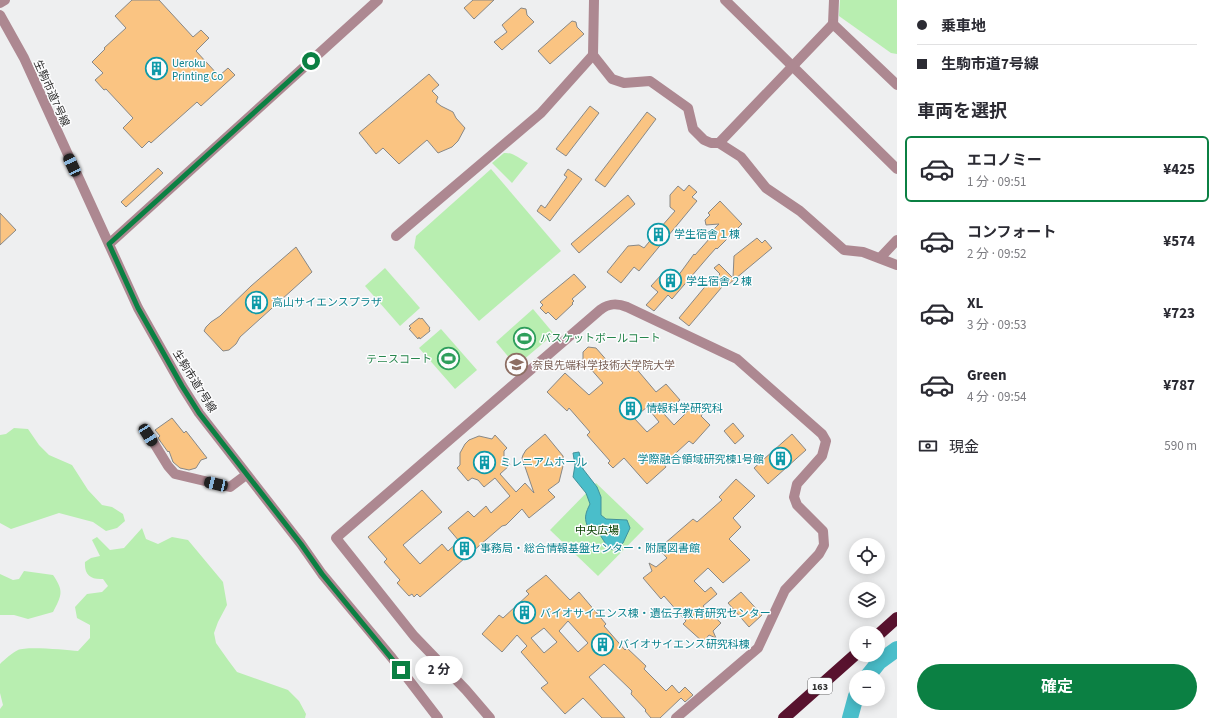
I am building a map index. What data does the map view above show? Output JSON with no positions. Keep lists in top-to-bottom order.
{
  "streets": {
    "highway": ["163"],
    "street": ["生駒市道7号線"]
  },
  "parks": ["中央広場"],
  "places": {
    "building": [
      "Ueroku Printing Co",
      "学生宿舎１棟",
      "学生宿舎２棟",
      "高山サイエンスプラザ",
      "情報科学研究科",
      "学際融合領域研究棟1号館",
      "ミレニアムホール",
      "事務局・総合情報基盤センター・附属図書館",
      "バイオサイエンス棟・遺伝子教育研究センター",
      "バイオサイエンス研究科棟"
    ],
    "sports": ["バスケットボールコート", "テニスコート"],
    "school or university": ["奈良先端科学技術大学院大学"]
  },
  "page": {
    "banner": ["乗車地", "生駒市道7号線"],
    "heading": "車両を選択",
    "list": [
      {
        "name": "エコノミー",
        "note": "1 分 · 09:51",
        "value": "¥425"
      },
      {
        "name": "コンフォート",
        "note": "2 分 · 09:52",
        "value": "¥574"
      },
      {
        "name": "XL",
        "note": "3 分 · 09:53",
        "value": "¥723"
      },
      {
        "name": "Green",
        "note": "4 分 · 09:54",
        "value": "¥787"
      }
    ],
    "pay": ["現金", "590 m"],
    "map_buttons": ["+", "−"],
    "bubble": "2 分",
    "buttons": "確定"
  }
}
